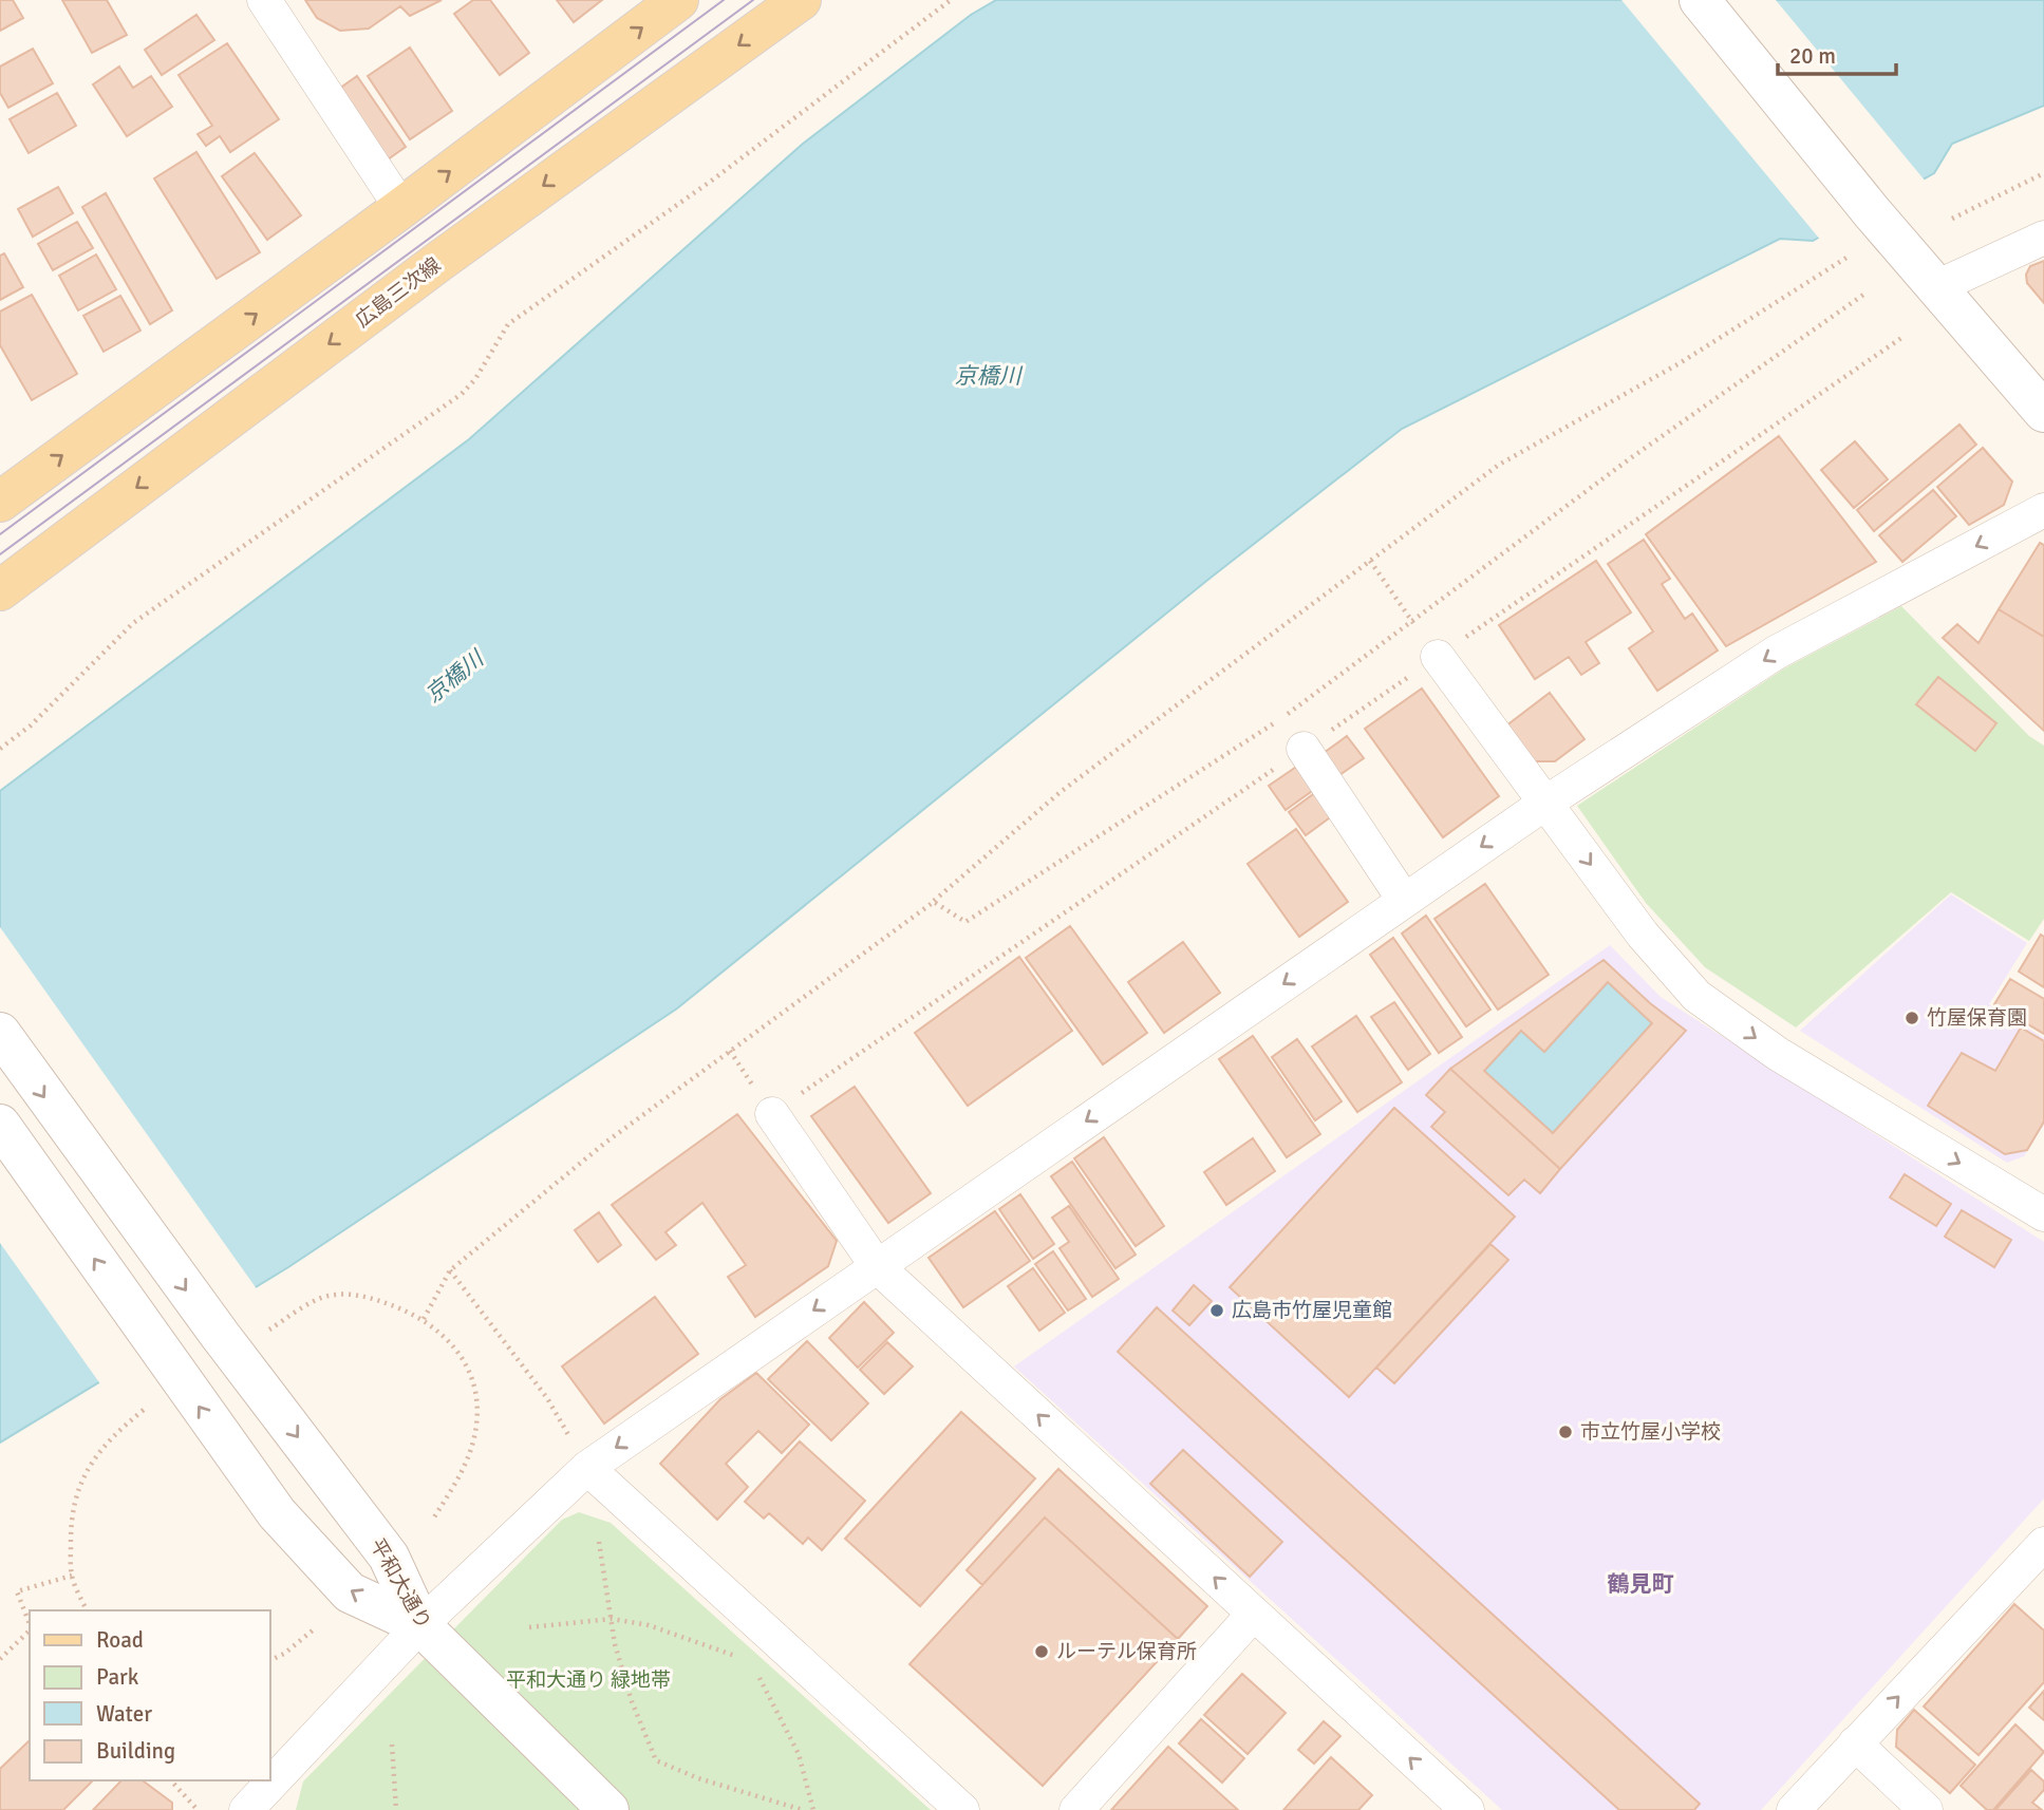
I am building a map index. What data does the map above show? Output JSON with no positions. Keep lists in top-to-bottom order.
{
  "streets": {
    "main road": ["広島三次線"],
    "street": ["平和大通り"]
  },
  "districts": ["鶴見町"],
  "water": ["京橋川"],
  "parks": ["平和大通り 緑地帯"],
  "places": [
    "竹屋保育園",
    "広島市竹屋児童館",
    "市立竹屋小学校",
    "ルーテル保育所"
  ],
  "legend": [
    "Road",
    "Park",
    "Water",
    "Building"
  ],
  "scale_bar": "20 m"
}
